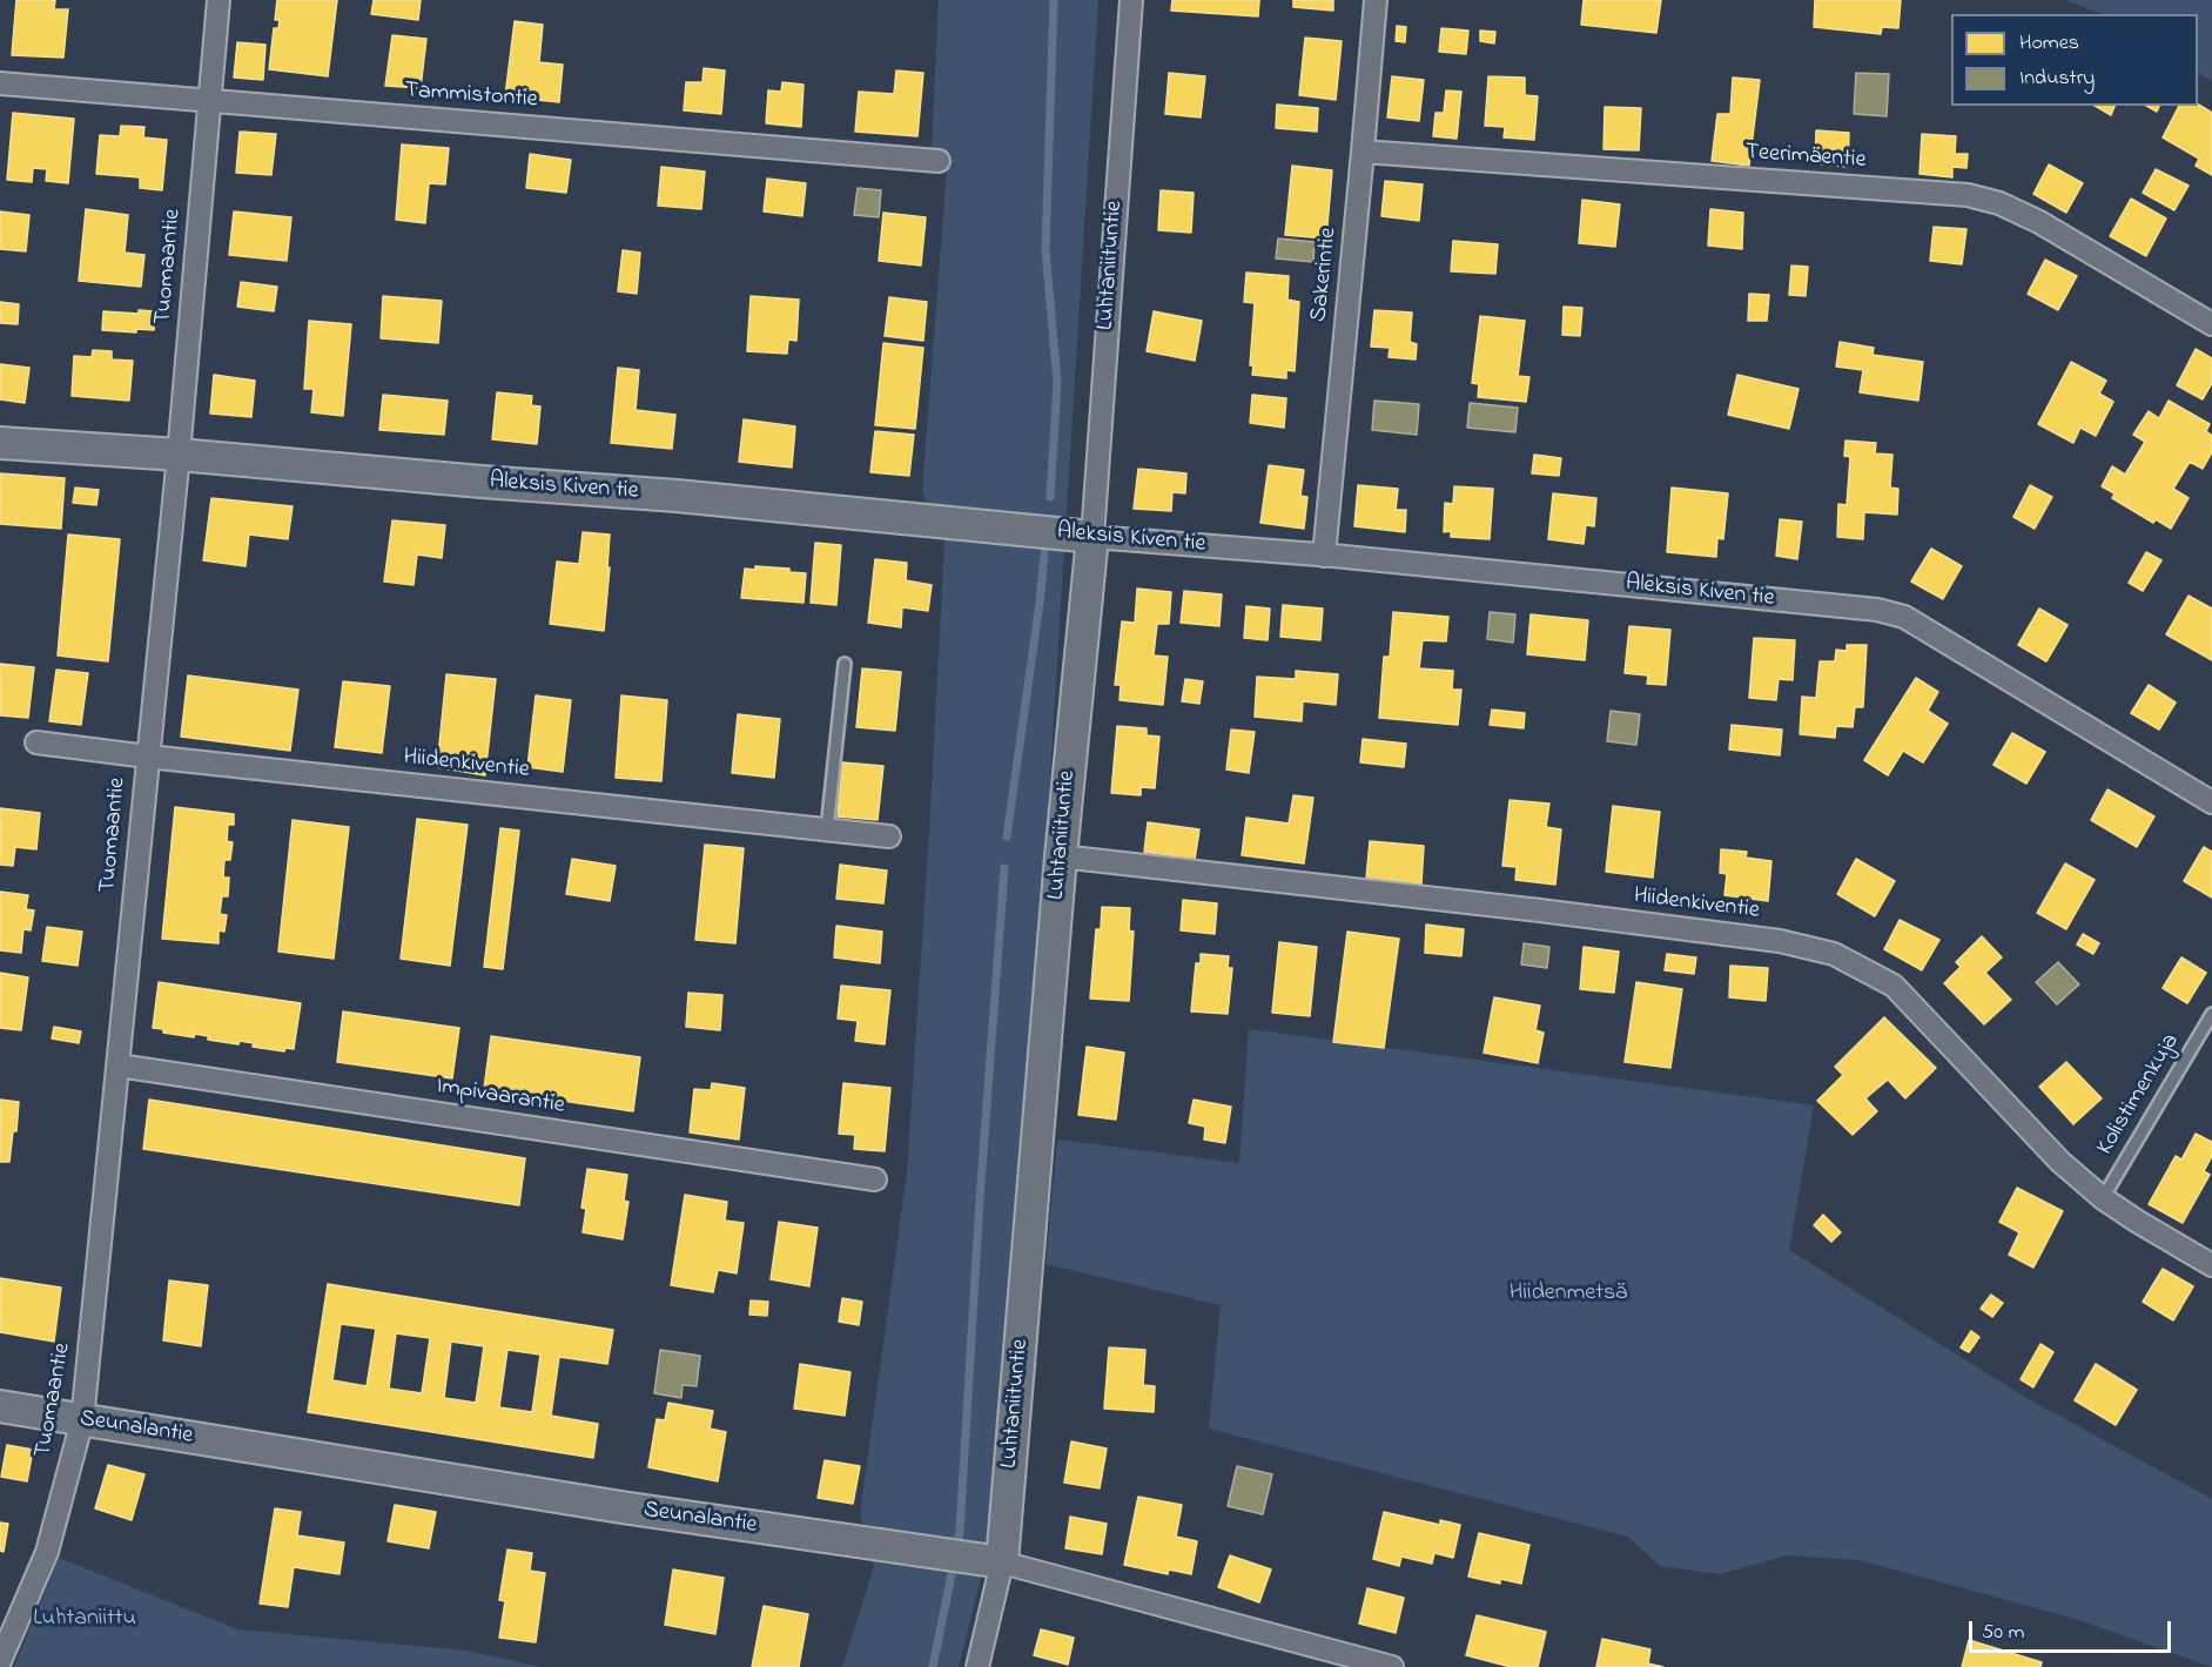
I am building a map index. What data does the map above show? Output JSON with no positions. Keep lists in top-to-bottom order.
{
  "streets": {
    "street": [
      "Tammistontie",
      "Teerimäentie",
      "Luhtaniituntie",
      "Tuomaantie",
      "Sakerintie",
      "Aleksis Kiven tie",
      "Hiidenkiventie",
      "Impivaarantie",
      "Seunalantie"
    ],
    "lane": ["Kolistimenkuja"]
  },
  "crossings": [
    ["Tammistontie", "Tuomaantie"],
    ["Teerimäentie", "Sakerintie"],
    ["Luhtaniituntie", "Aleksis Kiven tie"],
    ["Luhtaniituntie", "Hiidenkiventie"],
    ["Luhtaniituntie", "Seunalantie"],
    ["Tuomaantie", "Aleksis Kiven tie"],
    ["Tuomaantie", "Hiidenkiventie"],
    ["Tuomaantie", "Impivaarantie"],
    ["Tuomaantie", "Seunalantie"],
    ["Sakerintie", "Aleksis Kiven tie"],
    ["Hiidenkiventie", "Kolistimenkuja"]
  ],
  "parks": ["Hiidenmetsä", "Luhtaniittu"],
  "legend": ["Homes", "Industry"],
  "scale_bar": "50 m"
}
